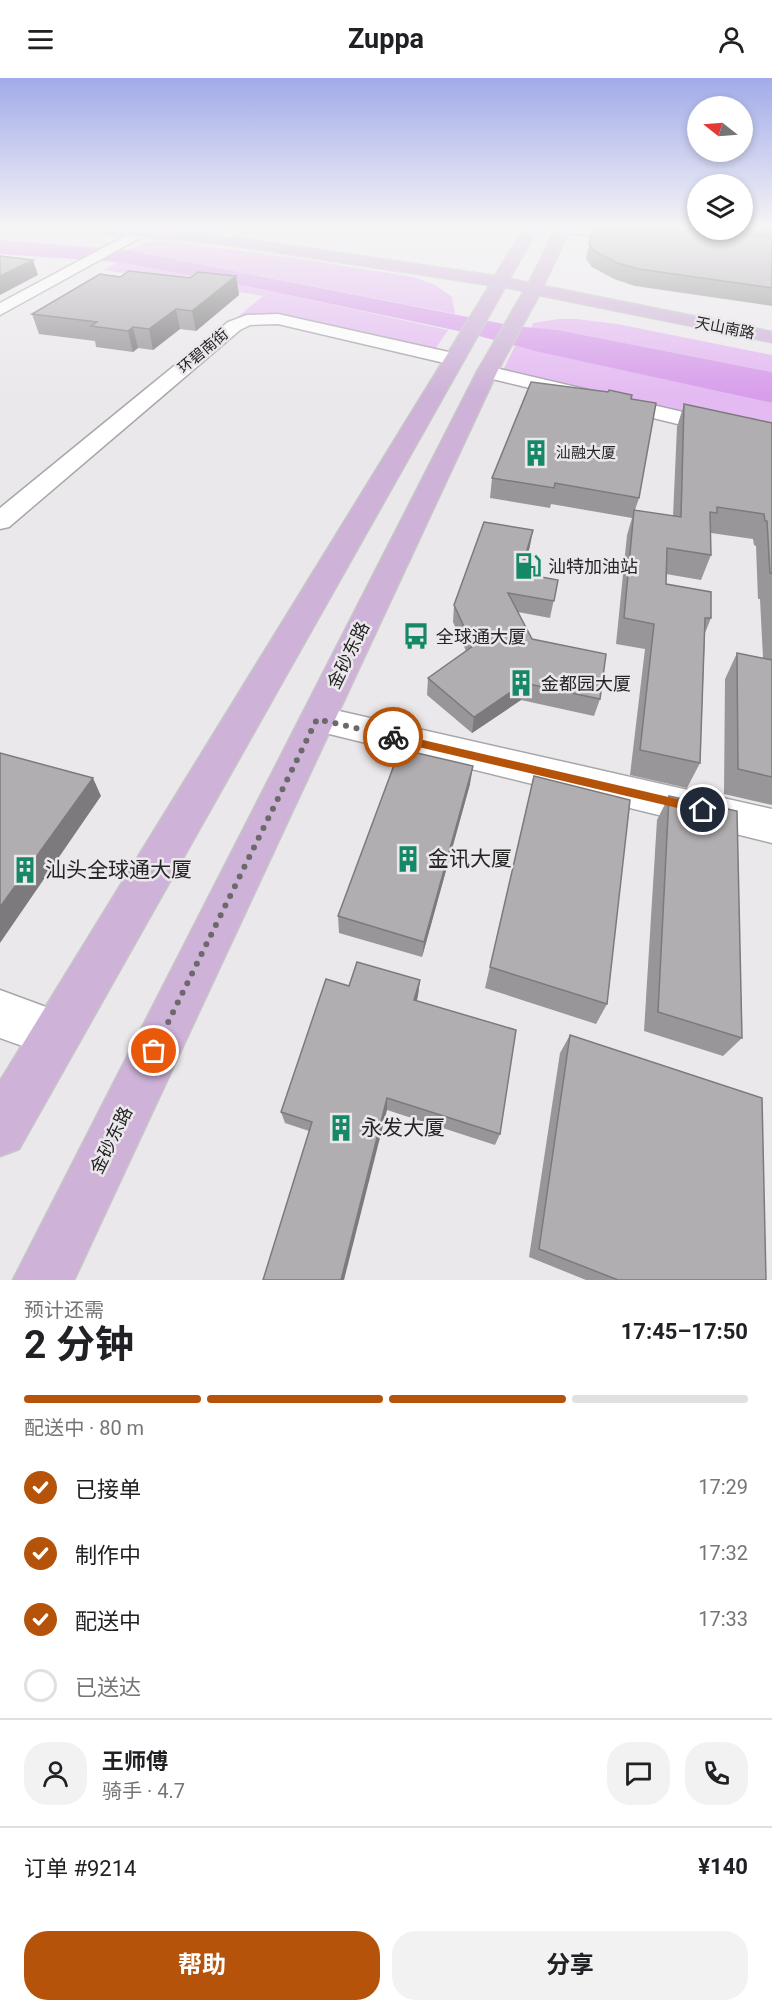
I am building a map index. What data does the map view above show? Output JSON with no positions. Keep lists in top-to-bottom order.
{
  "streets": {
    "main road": ["天山南路", "金砂东路"],
    "street": ["环碧南街"]
  },
  "crossings": [
    ["天山南路", "金砂东路"],
    ["环碧南街", "金砂东路"]
  ],
  "places": {
    "building": [
      "汕融大厦",
      "金都园大厦",
      "金讯大厦",
      "汕头全球通大厦",
      "永发大厦"
    ],
    "fuel station": ["汕特加油站"],
    "bus stop": ["全球通大厦"]
  },
  "north": "left",
  "page": {
    "header": "Zuppa",
    "heading": ["2 分钟", "预计还需", "17:45–17:50"],
    "panel": [
      "王师傅",
      "骑手 · 4.7",
      "订单 #9214",
      "¥140"
    ],
    "bar": "配送中 · 80 m",
    "list": [
      ["已接单", "17:29"],
      ["制作中", "17:32"],
      ["配送中", "17:33"],
      "已送达"
    ],
    "buttons": ["帮助", "分享"]
  }
}
